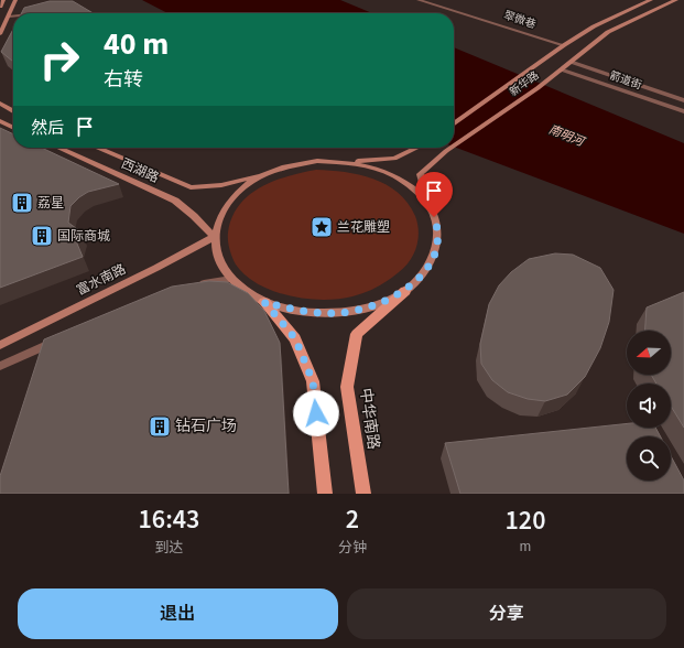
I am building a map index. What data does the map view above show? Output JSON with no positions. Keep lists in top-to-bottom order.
{
  "streets": {
    "main road": [
      "新华路",
      "西湖路",
      "富水南路",
      "中华南路"
    ],
    "street": ["箭道街"],
    "lane": ["翠微巷"]
  },
  "crossings": [
    ["翠微巷", "新华路"],
    ["箭道街", "新华路"],
    ["西湖路", "富水南路"]
  ],
  "water": ["南明河"],
  "places": {
    "building": ["荔星", "国际商城", "钻石广场"],
    "place": ["兰花雕塑"]
  },
  "north": "left",
  "page": {
    "turn": ["40 m", "右转"],
    "then": "然后",
    "eta": [
      "16:43",
      "到达",
      "2",
      "分钟",
      "120",
      "m"
    ],
    "buttons": ["退出", "分享"]
  }
}
